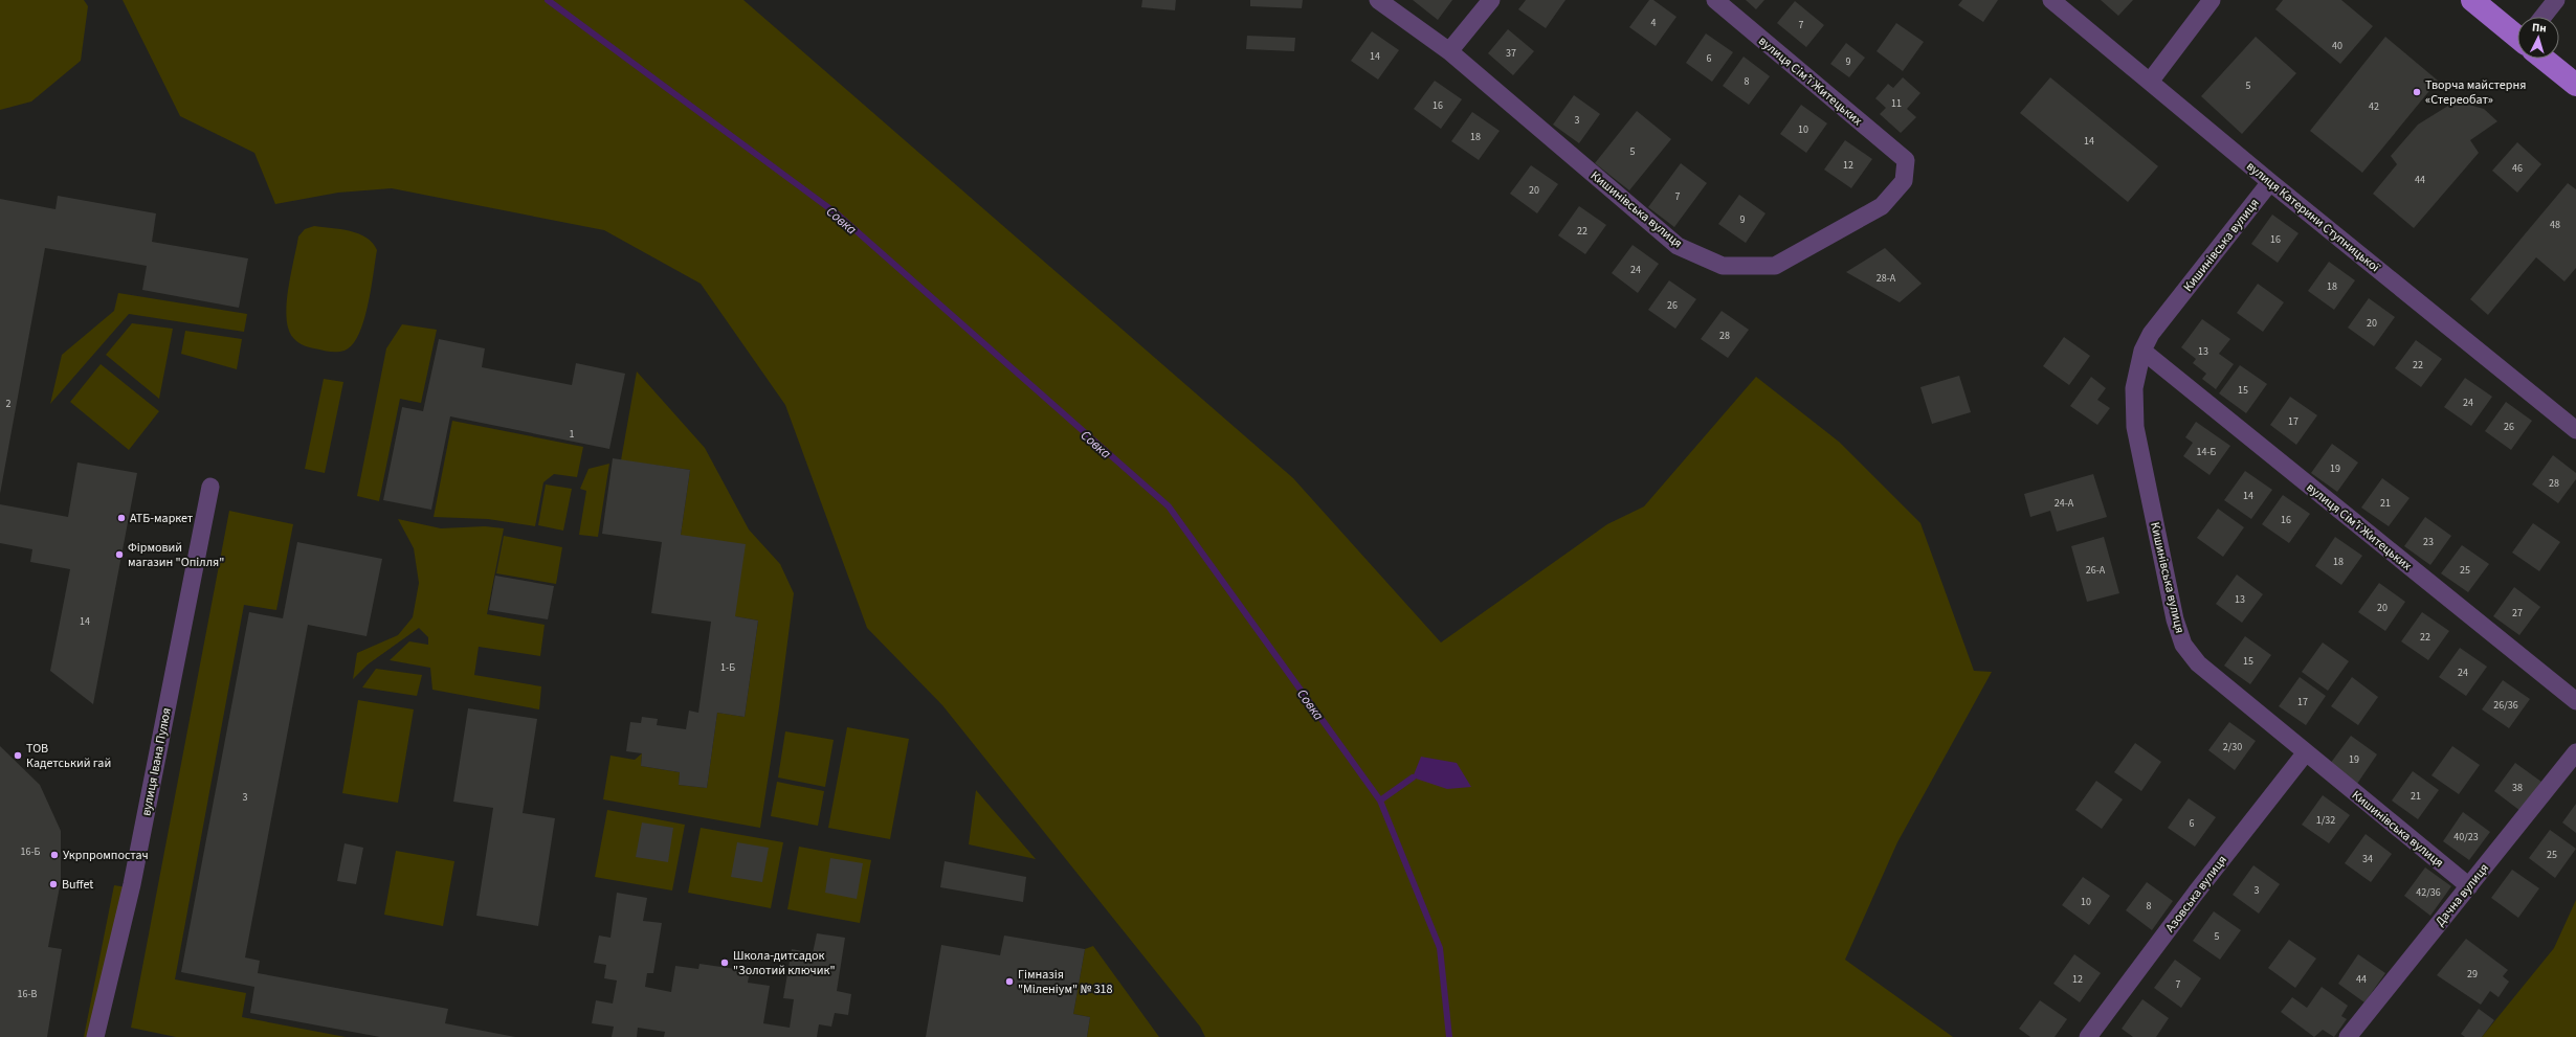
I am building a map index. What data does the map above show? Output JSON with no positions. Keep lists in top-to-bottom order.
{
  "streets": {
    "street": [
      "вулиця Сімʼї Житецьких",
      "Кишинівська вулиця",
      "вулиця Катерини Ступницької",
      "вулиця Івана Пулюя",
      "Азовська вулиця",
      "Дачна вулиця"
    ]
  },
  "crossings": [
    ["вулиця Сімʼї Житецьких", "Кишинівська вулиця"],
    ["Кишинівська вулиця", "вулиця Катерини Ступницької"],
    ["Кишинівська вулиця", "Азовська вулиця"],
    ["Кишинівська вулиця", "Дачна вулиця"]
  ],
  "water": ["Совка"],
  "places": [
    "Творча майстерня «Стереобат»",
    "АТБ-маркет",
    "Фiрмовий магазин \"Опiлля\"",
    "ТОВ Кадетський гай",
    "Укрпромпостач",
    "Buffet",
    "Школа-дитсадок \"Золотий ключик\"",
    "Гімназія \"Міленіум\" № 318"
  ],
  "house_numbers": [
    "4",
    "7",
    "40",
    "37",
    "14",
    "6",
    "9",
    "8",
    "5",
    "11",
    "16",
    "42",
    "3",
    "10",
    "18",
    "14",
    "5",
    "12",
    "46",
    "44",
    "20",
    "7",
    "9",
    "48",
    "22",
    "16",
    "24",
    "28-А",
    "18",
    "26",
    "20",
    "28",
    "13",
    "22",
    "15",
    "24",
    "2",
    "17",
    "26",
    "1",
    "14-Б",
    "19",
    "28",
    "14",
    "24-А",
    "21",
    "16",
    "23",
    "18",
    "26-А",
    "25",
    "13",
    "20",
    "27",
    "14",
    "22",
    "15",
    "1-Б",
    "24",
    "17",
    "26/36",
    "2/30",
    "19",
    "38",
    "21",
    "3",
    "1/32",
    "6",
    "40/23",
    "16-Б",
    "25",
    "34",
    "3",
    "42/36",
    "10",
    "8",
    "5",
    "29",
    "12",
    "44",
    "7",
    "16-В"
  ],
  "north": "top"
}
